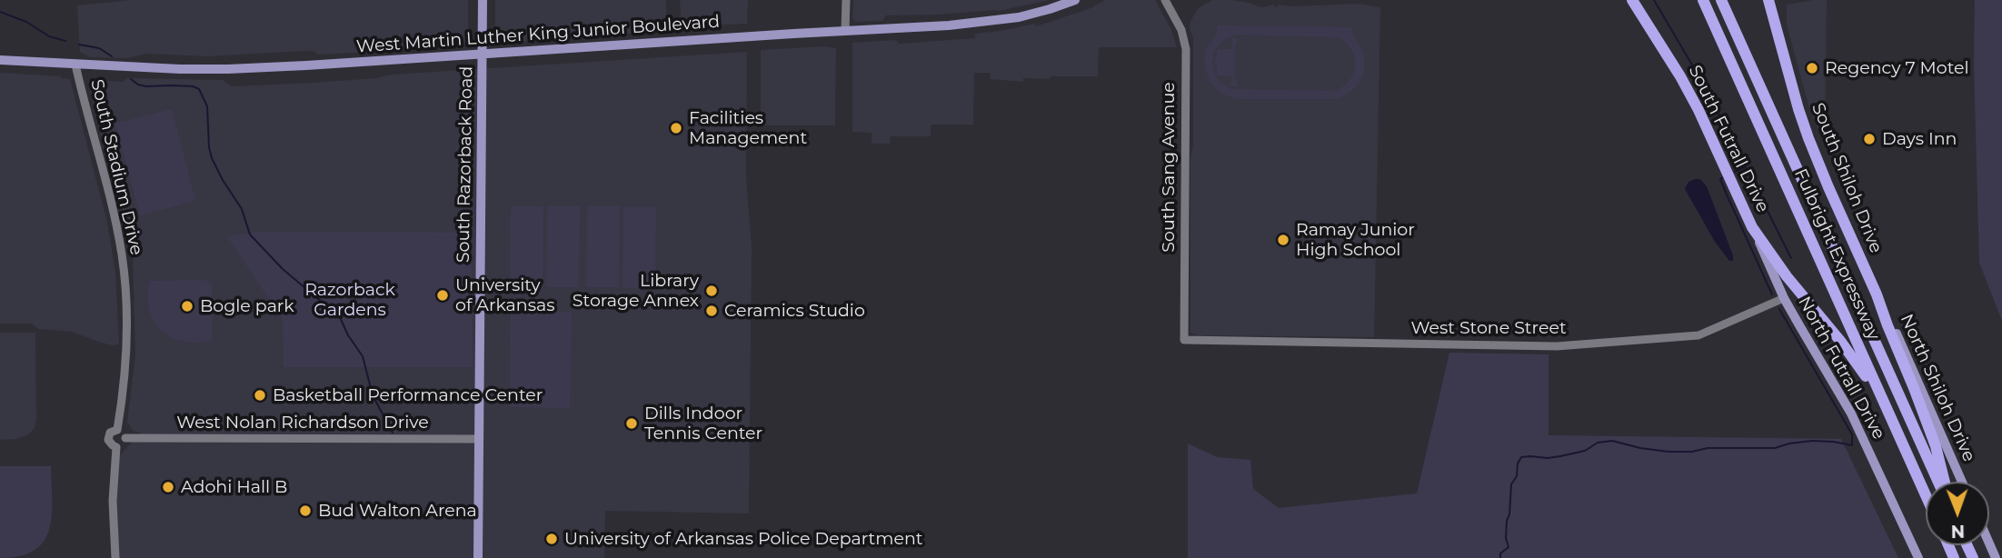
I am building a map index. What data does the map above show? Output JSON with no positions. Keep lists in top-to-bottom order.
{
  "streets": {
    "highway": ["South Futrall Drive", "South Shiloh Drive", "Fulbright Expressway"],
    "main road": [
      "West Martin Luther King Junior Boulevard",
      "South Razorback Road",
      "North Futrall Drive",
      "North Shiloh Drive"
    ],
    "street": [
      "South Stadium Drive",
      "South Sang Avenue",
      "West Stone Street",
      "West Nolan Richardson Drive"
    ]
  },
  "crossings": [
    ["West Martin Luther King Junior Boulevard", "South Razorback Road"],
    ["West Martin Luther King Junior Boulevard", "South Stadium Drive"],
    ["South Futrall Drive", "West Stone Street"],
    ["South Futrall Drive", "North Futrall Drive"],
    ["South Razorback Road", "West Nolan Richardson Drive"],
    ["South Stadium Drive", "West Nolan Richardson Drive"],
    ["South Sang Avenue", "West Stone Street"],
    ["South Shiloh Drive", "North Shiloh Drive"],
    ["West Stone Street", "North Futrall Drive"]
  ],
  "parks": ["Razorback Gardens"],
  "places": [
    "Regency 7 Motel",
    "Facilities Management",
    "Days Inn",
    "Ramay Junior High School",
    "Library Storage Annex",
    "University of Arkansas",
    "Bogle park",
    "Ceramics Studio",
    "Basketball Performance Center",
    "Dills Indoor Tennis Center",
    "Adohi Hall B",
    "Bud Walton Arena",
    "University of Arkansas Police Department"
  ],
  "north": "bottom"
}
